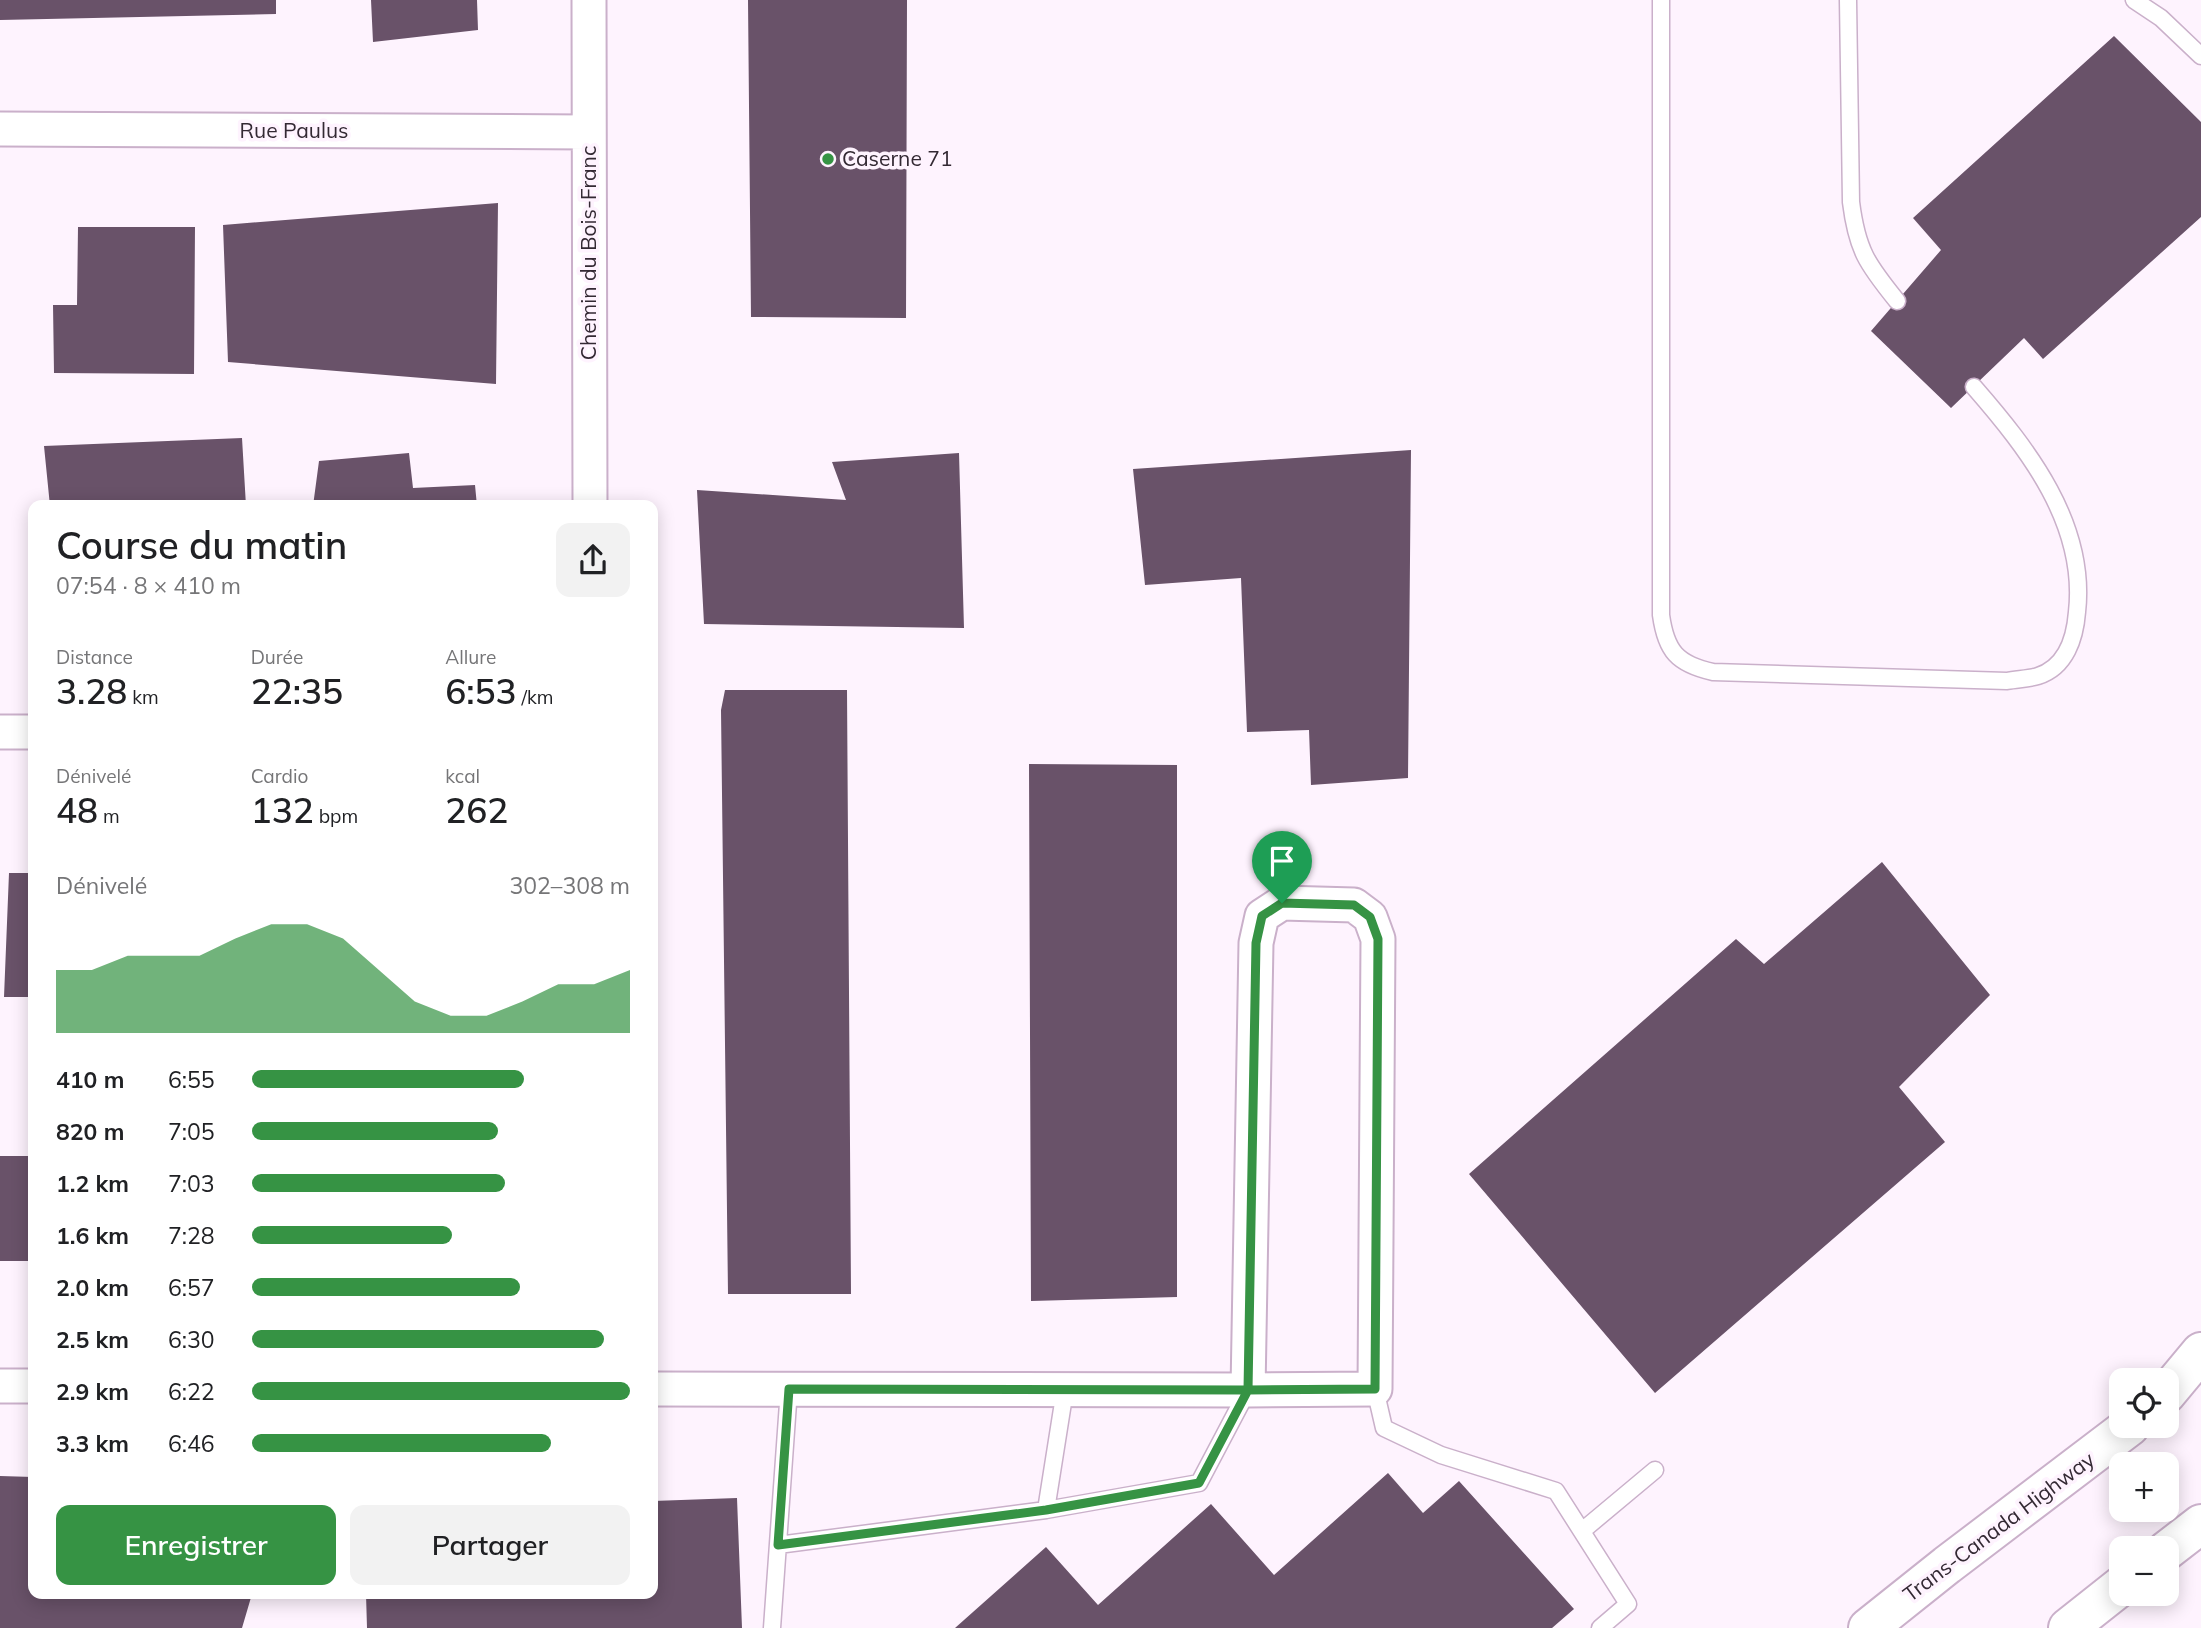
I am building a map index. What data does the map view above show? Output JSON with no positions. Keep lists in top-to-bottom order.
{
  "streets": {
    "main road": ["Trans-Canada Highway"],
    "street": ["Rue Paulus", "Chemin du Bois-Franc"]
  },
  "crossings": [
    ["Rue Paulus", "Chemin du Bois-Franc"]
  ],
  "places": ["Caserne 71"],
  "page": {
    "heading": ["Course du matin", "07:54 · 8 × 410 m"],
    "stats": [
      ["Distance", "3.28 km"],
      ["Durée", "22:35"],
      ["Allure", "6:53 /km"],
      ["Dénivelé", "48 m"],
      ["Cardio", "132 bpm"],
      ["kcal", "262"]
    ],
    "chart": ["Dénivelé", "302–308 m"],
    "list": [
      {
        "name": "410 m",
        "note": "6:55"
      },
      {
        "name": "820 m",
        "note": "7:05"
      },
      {
        "name": "1.2 km",
        "note": "7:03"
      },
      {
        "name": "1.6 km",
        "note": "7:28"
      },
      {
        "name": "2.0 km",
        "note": "6:57"
      },
      {
        "name": "2.5 km",
        "note": "6:30"
      },
      {
        "name": "2.9 km",
        "note": "6:22"
      },
      {
        "name": "3.3 km",
        "note": "6:46"
      }
    ],
    "map_buttons": ["+", "−"],
    "buttons": ["Enregistrer", "Partager"]
  }
}
